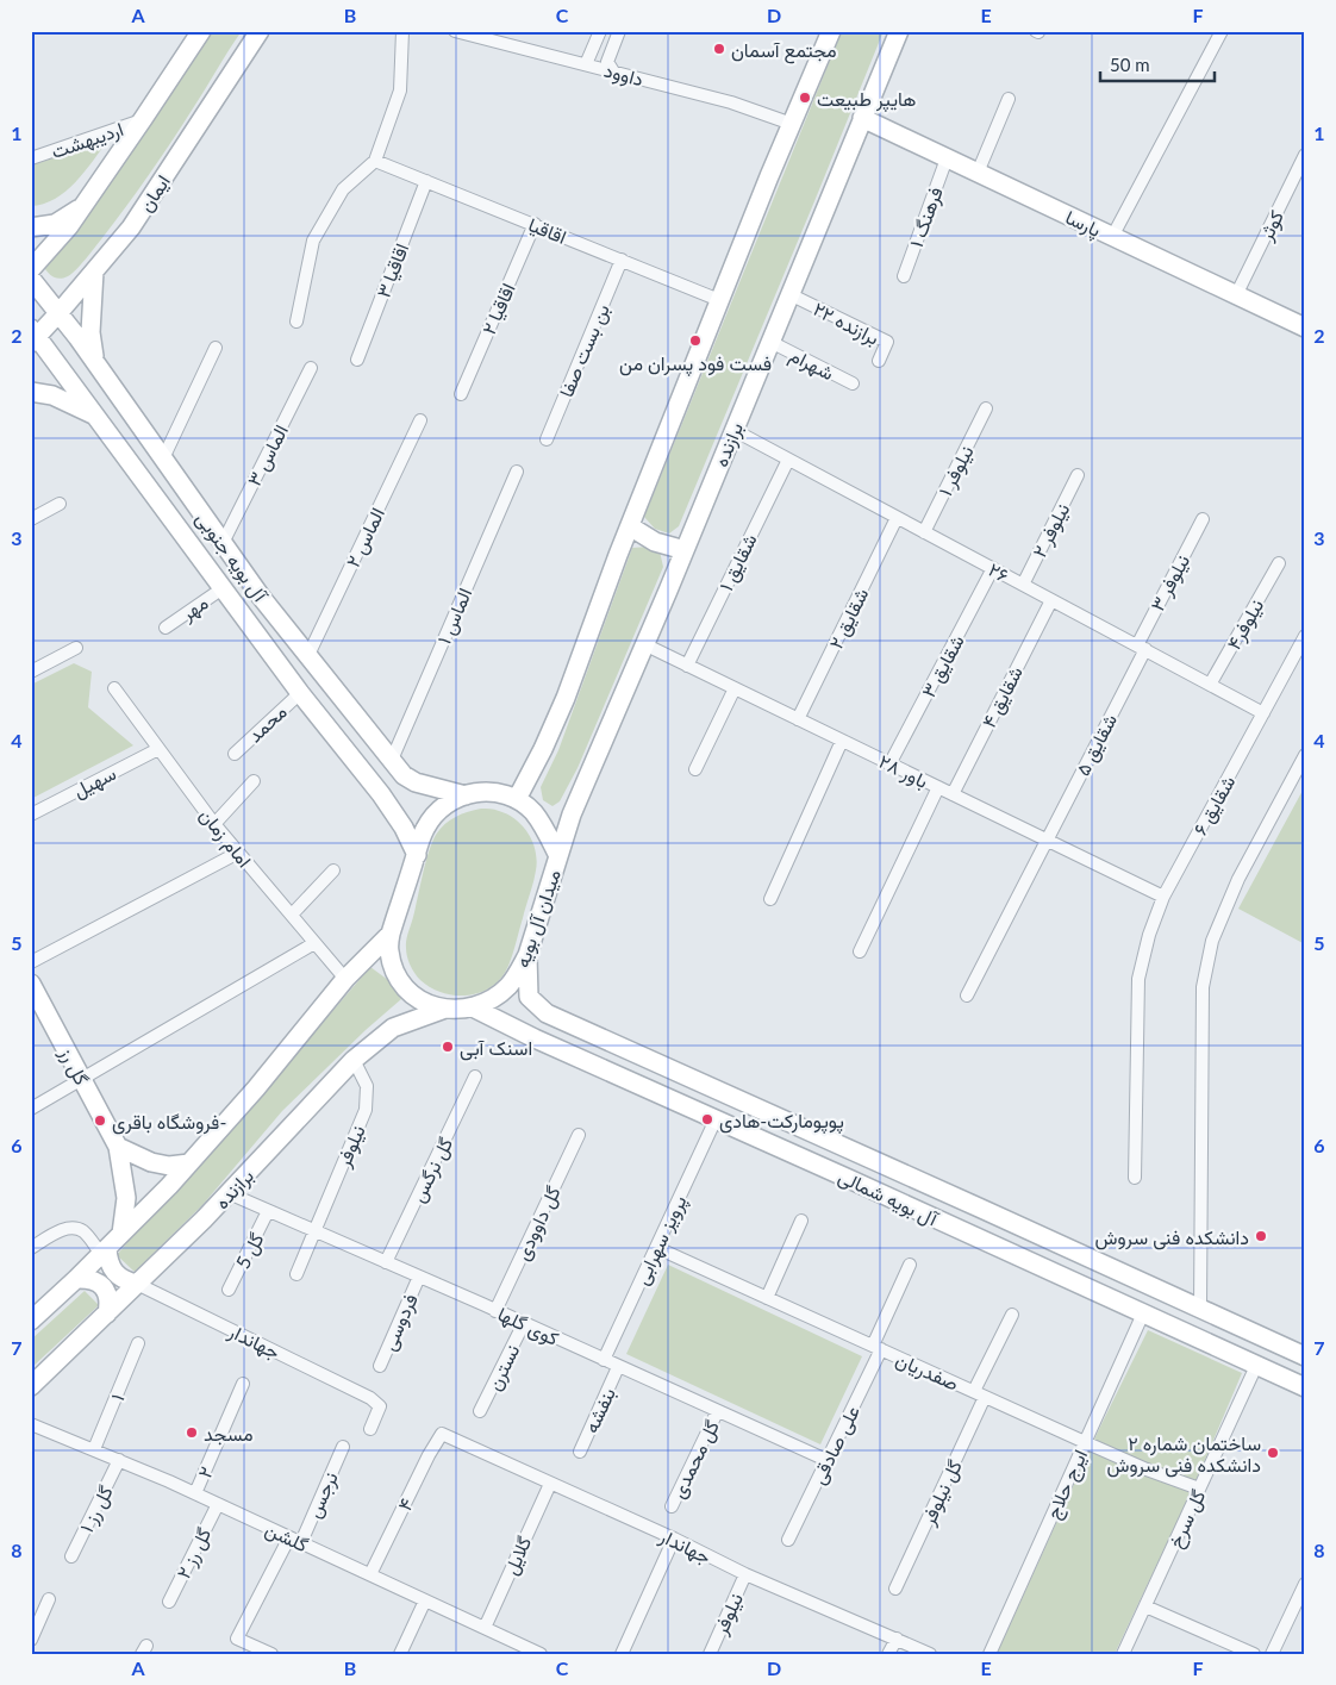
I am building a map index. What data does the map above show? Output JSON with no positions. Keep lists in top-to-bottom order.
{
  "streets": {
    "main road": [
      "ایمان",
      "پارسا",
      "برازنده",
      "آل بویه جنوبی",
      "میدان آل بویه",
      "گل رز",
      "آل بویه شمالی"
    ],
    "street": [
      "داوود",
      "اردیبهشت",
      "فرهنگ ۱",
      "کوثر",
      "اقاقیا",
      "اقاقیا ۳",
      "اقاقیا ۲",
      "برازنده ۲۲",
      "بن بست صفا",
      "شهرام",
      "الماس ۳",
      "نیلوفر ۱",
      "نیلوفر ۲",
      "الماس ۲",
      "شقایق ۱",
      "۲۶",
      "نیلوفر ۳",
      "مهر",
      "الماس ۱",
      "شقایق ۲",
      "نیلوفر۴",
      "شقایق ۳",
      "شقایق ۴",
      "محمد",
      "شقایق ۵",
      "باور ۲۸",
      "سهیل",
      "شقایق ۶",
      "امام زمان",
      "نیلوفر",
      "گل نرگس",
      "گل داوودی",
      "پرویز سهرابی",
      "گل 5",
      "فردوسی",
      "کوی گلها",
      "جهاندار",
      "نسترن",
      "صفدریان",
      "۱",
      "بنفشه",
      "علی صادقی",
      "گل محمدی",
      "۲",
      "ایرج حلاج",
      "گل نیلوفر",
      "نرجس",
      "۴",
      "گل رز ۱",
      "گل سرخ",
      "گلشن",
      "گل رز ۲",
      "گلایل"
    ]
  },
  "crossings": [
    ["ایمان", "آل بویه جنوبی"],
    ["فرهنگ ۱", "پارسا"],
    ["پارسا", "کوثر"],
    ["پارسا", "برازنده"],
    ["اقاقیا", "اقاقیا ۳"],
    ["اقاقیا", "اقاقیا ۲"],
    ["اقاقیا", "بن بست صفا"],
    ["برازنده ۲۲", "برازنده"],
    ["شهرام", "برازنده"],
    ["برازنده", "آل بویه جنوبی"],
    ["برازنده", "۲۶"],
    ["برازنده", "باور ۲۸"],
    ["برازنده", "میدان آل بویه"],
    ["برازنده", "نیلوفر"],
    ["برازنده", "آل بویه شمالی"],
    ["برازنده", "کوی گلها"],
    ["برازنده", "جهاندار"],
    ["الماس ۳", "آل بویه جنوبی"],
    ["نیلوفر ۱", "۲۶"],
    ["نیلوفر ۲", "۲۶"],
    ["الماس ۲", "آل بویه جنوبی"],
    ["آل بویه جنوبی", "مهر"],
    ["آل بویه جنوبی", "الماس ۱"],
    ["آل بویه جنوبی", "محمد"],
    ["آل بویه جنوبی", "میدان آل بویه"],
    ["آل بویه جنوبی", "آل بویه شمالی"],
    ["شقایق ۱", "۲۶"],
    ["شقایق ۱", "باور ۲۸"],
    ["۲۶", "نیلوفر ۳"],
    ["۲۶", "شقایق ۲"],
    ["۲۶", "نیلوفر۴"],
    ["۲۶", "شقایق ۳"],
    ["۲۶", "شقایق ۴"],
    ["۲۶", "شقایق ۵"],
    ["۲۶", "شقایق ۶"],
    ["نیلوفر ۳", "شقایق ۵"],
    ["شقایق ۲", "باور ۲۸"],
    ["شقایق ۳", "باور ۲۸"],
    ["شقایق ۴", "باور ۲۸"],
    ["شقایق ۵", "باور ۲۸"],
    ["باور ۲۸", "شقایق ۶"],
    ["سهیل", "امام زمان"],
    ["میدان آل بویه", "آل بویه شمالی"],
    ["نیلوفر", "کوی گلها"],
    ["نیلوفر", "جهاندار"],
    ["گل نرگس", "کوی گلها"],
    ["آل بویه شمالی", "پرویز سهرابی"],
    ["آل بویه شمالی", "ایرج حلاج"],
    ["آل بویه شمالی", "گل سرخ"],
    ["گل داوودی", "کوی گلها"],
    ["پرویز سهرابی", "کوی گلها"],
    ["پرویز سهرابی", "صفدریان"],
    ["گل 5", "کوی گلها"],
    ["فردوسی", "کوی گلها"],
    ["کوی گلها", "نسترن"],
    ["کوی گلها", "بنفشه"],
    ["کوی گلها", "علی صادقی"],
    ["کوی گلها", "گل محمدی"],
    ["جهاندار", "۴"],
    ["جهاندار", "گلایل"],
    ["صفدریان", "علی صادقی"],
    ["صفدریان", "ایرج حلاج"],
    ["صفدریان", "گل نیلوفر"],
    ["صفدریان", "گل سرخ"],
    ["۱", "گلشن"],
    ["۲", "گلشن"],
    ["نرجس", "گلشن"],
    ["۴", "گلشن"],
    ["گل رز ۱", "گلشن"],
    ["گلشن", "گل رز ۲"],
    ["گلشن", "گلایل"]
  ],
  "places": [
    "مجتمع آسمان",
    "هایپر طبیعت",
    "فست فود پسران من",
    "اسنک آبی",
    "پوپومارکت-هادی",
    "فروشگاه باقری-",
    "دانشکده فنی سروش",
    "مسجد",
    "ساختمان شماره ۲ دانشکده فنی سروش"
  ],
  "scale_bar": "50 m",
  "grid": {
    "columns": [
      "A",
      "B",
      "C",
      "D",
      "E",
      "F"
    ],
    "rows": [
      "1",
      "2",
      "3",
      "4",
      "5",
      "6",
      "7",
      "8"
    ]
  }
}
